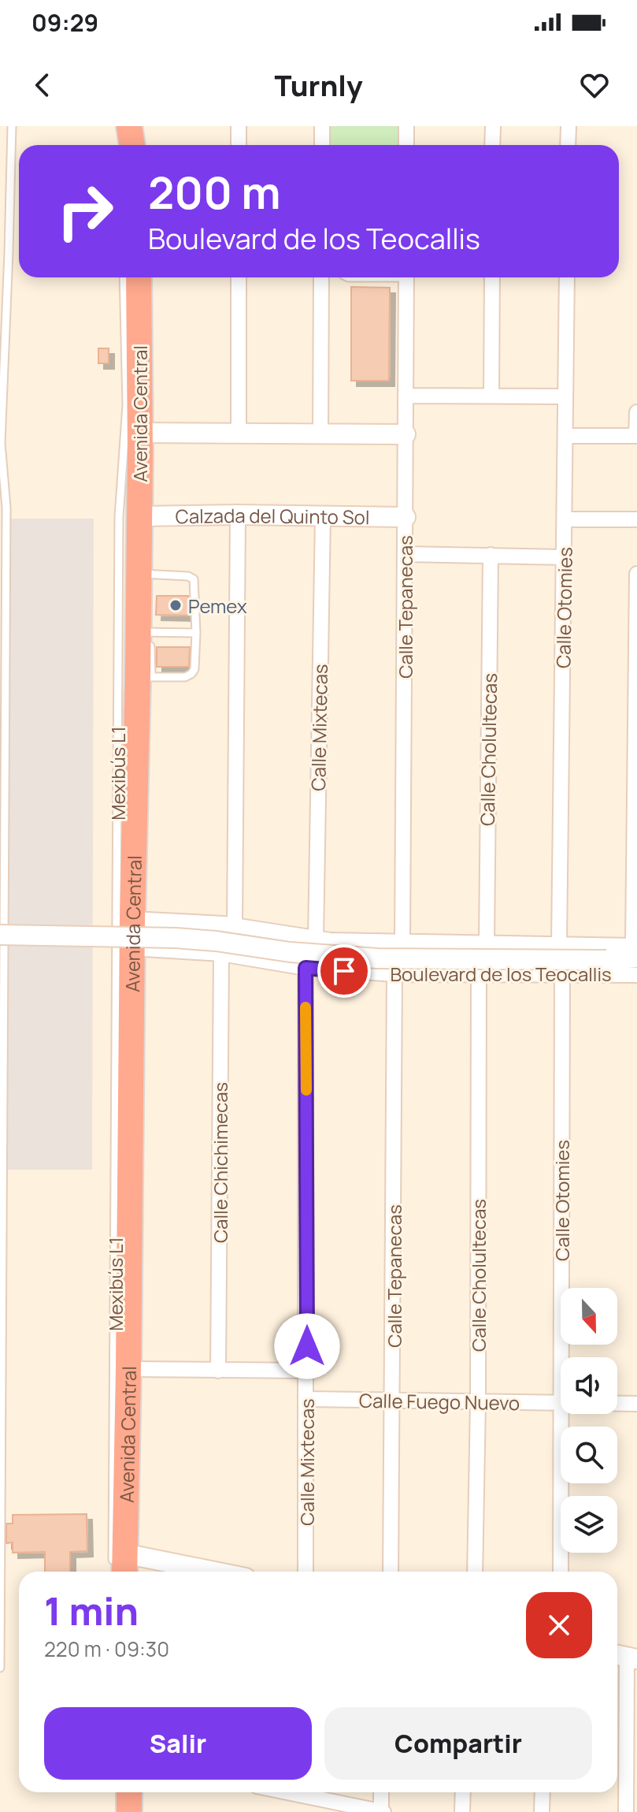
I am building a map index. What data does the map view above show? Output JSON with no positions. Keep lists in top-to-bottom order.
{
  "streets": {
    "highway": ["Avenida Central"],
    "street": [
      "Calzada del Quinto Sol",
      "Calle Tepanecas",
      "Calle Otomies",
      "Calle Mixtecas",
      "Calle Cholultecas",
      "Boulevard de los Teocallis",
      "Calle Chichimecas",
      "Calle Fuego Nuevo"
    ],
    "lane": ["Mexibús L1"]
  },
  "crossings": [
    ["Avenida Central", "Calzada del Quinto Sol"],
    ["Avenida Central", "Mexibús L1"],
    ["Avenida Central", "Boulevard de los Teocallis"],
    ["Calzada del Quinto Sol", "Calle Tepanecas"],
    ["Calzada del Quinto Sol", "Calle Mixtecas"],
    ["Calle Tepanecas", "Boulevard de los Teocallis"],
    ["Calle Tepanecas", "Calle Fuego Nuevo"],
    ["Calle Otomies", "Boulevard de los Teocallis"],
    ["Calle Mixtecas", "Boulevard de los Teocallis"],
    ["Calle Mixtecas", "Calle Fuego Nuevo"],
    ["Calle Cholultecas", "Boulevard de los Teocallis"],
    ["Calle Cholultecas", "Calle Fuego Nuevo"],
    ["Boulevard de los Teocallis", "Calle Chichimecas"]
  ],
  "places": ["Pemex"],
  "north": "bottom",
  "page": {
    "status": "09:29",
    "header": "Turnly",
    "turn": ["200 m", "Boulevard de los Teocallis"],
    "heading": ["1 min", "220 m · 09:30"],
    "buttons": ["Salir", "Compartir"]
  }
}
